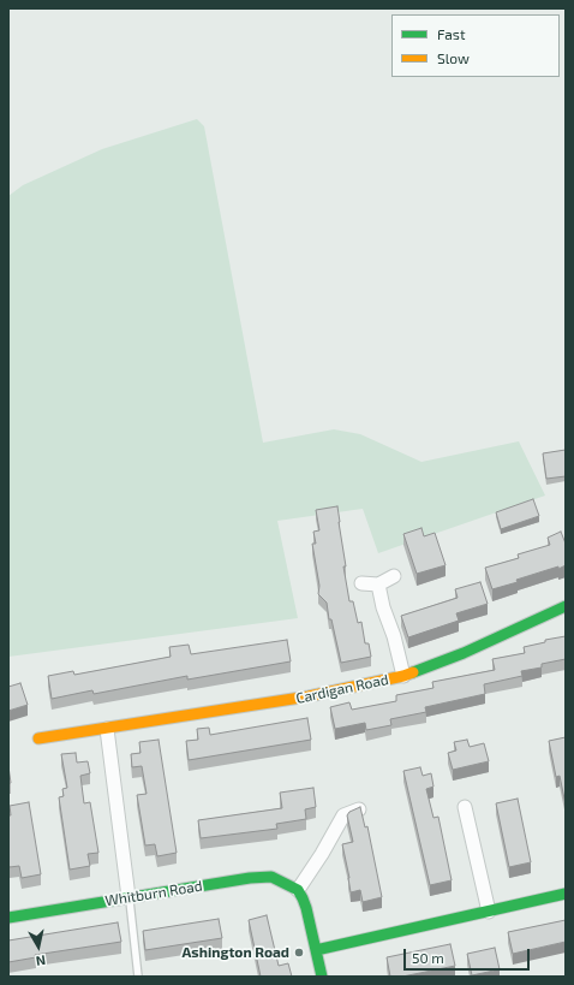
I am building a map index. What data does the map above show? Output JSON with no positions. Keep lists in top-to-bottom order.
{
  "streets": {
    "street": ["Cardigan Road", "Whitburn Road"]
  },
  "places": ["Ashington Road"],
  "legend": ["Fast", "Slow"],
  "scale_bar": "50 m",
  "north": "bottom"
}
